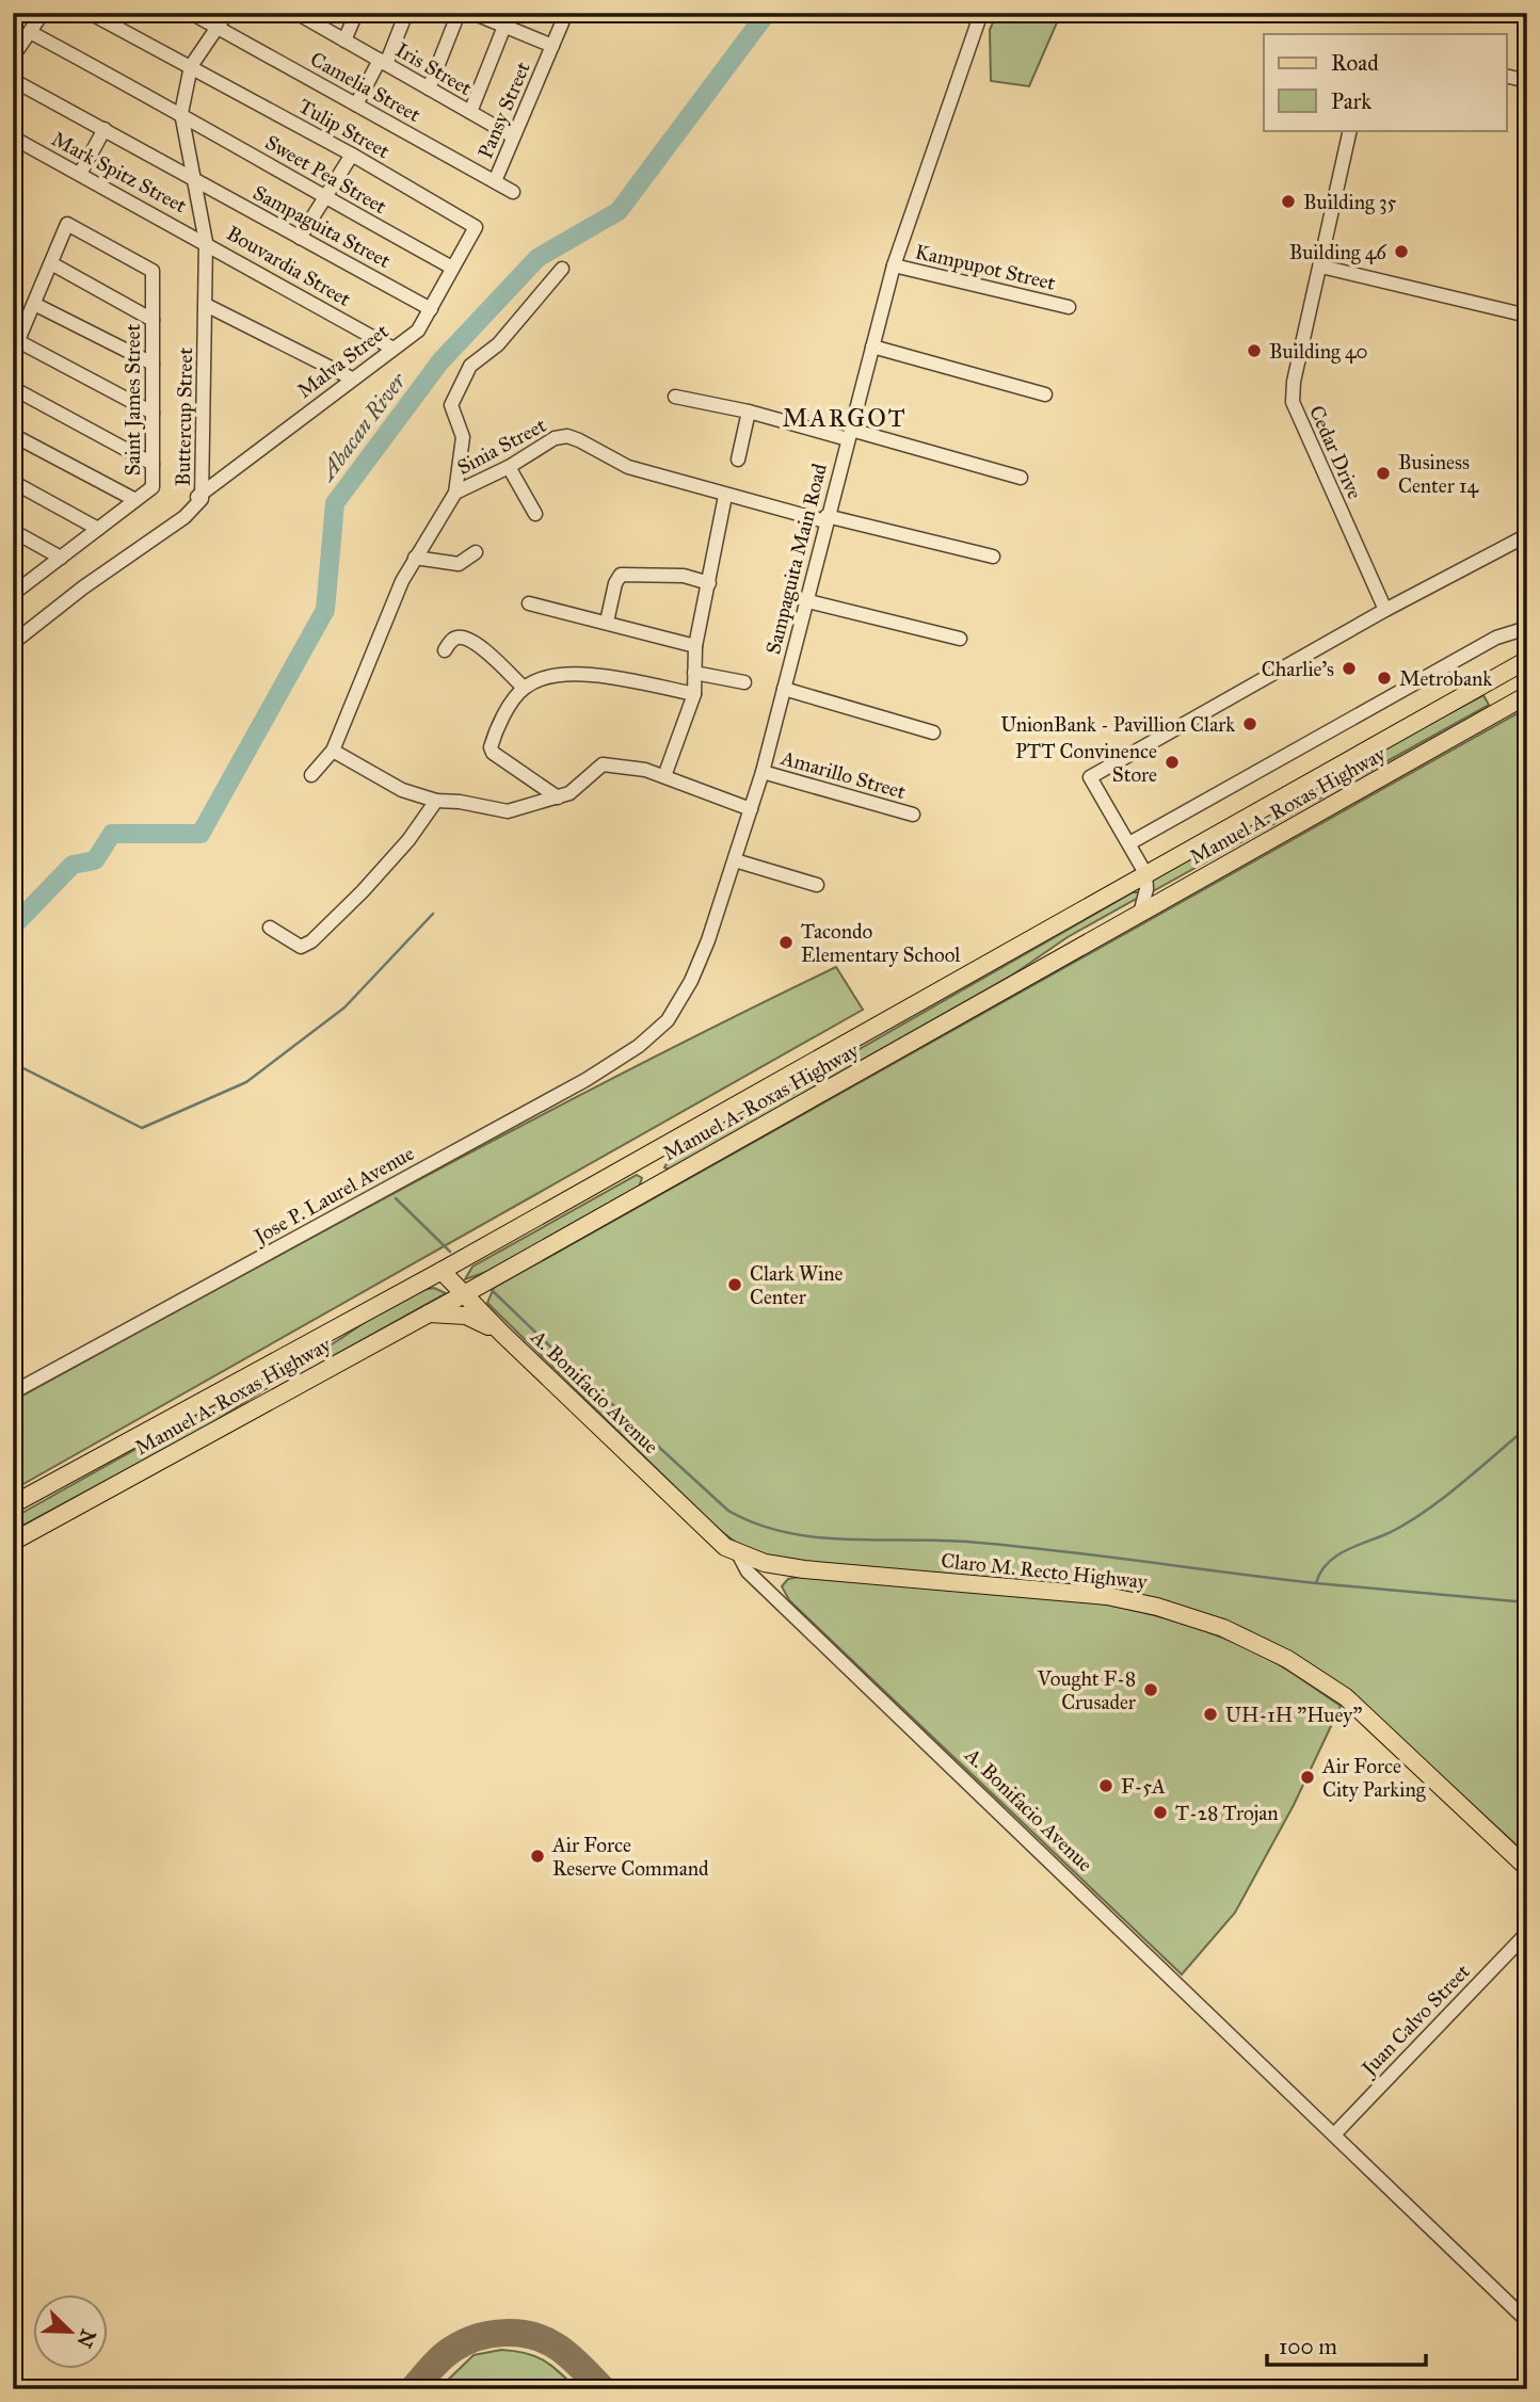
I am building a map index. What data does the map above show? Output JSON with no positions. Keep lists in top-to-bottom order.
{
  "streets": {
    "main road": ["Manuel A. Roxas Highway", "A. Bonifacio Avenue", "Claro M. Recto Highway"],
    "street": [
      "Iris Street",
      "Camelia Street",
      "Pansy Street",
      "Tulip Street",
      "Mark Spitz Street",
      "Sweet Pea Street",
      "Sampaguita Street",
      "Bouvardia Street",
      "Kampupot Street",
      "Malva Street",
      "Saint James Street",
      "Buttercup Street",
      "Sinia Street",
      "Cedar Drive",
      "Sampaguita Main Road",
      "Amarillo Street",
      "Jose P. Laurel Avenue",
      "Juan Calvo Street"
    ]
  },
  "crossings": [
    ["Iris Street", "Pansy Street"],
    ["Camelia Street", "Pansy Street"],
    ["Camelia Street", "Buttercup Street"],
    ["Tulip Street", "Malva Street"],
    ["Tulip Street", "Buttercup Street"],
    ["Mark Spitz Street", "Bouvardia Street"],
    ["Mark Spitz Street", "Buttercup Street"],
    ["Sweet Pea Street", "Malva Street"],
    ["Sweet Pea Street", "Buttercup Street"],
    ["Sampaguita Street", "Malva Street"],
    ["Sampaguita Street", "Buttercup Street"],
    ["Bouvardia Street", "Malva Street"],
    ["Bouvardia Street", "Buttercup Street"],
    ["Kampupot Street", "Sampaguita Main Road"],
    ["Malva Street", "Buttercup Street"],
    ["Sinia Street", "Sampaguita Main Road"],
    ["Sampaguita Main Road", "Amarillo Street"],
    ["Sampaguita Main Road", "Jose P. Laurel Avenue"],
    ["Manuel A. Roxas Highway", "A. Bonifacio Avenue"],
    ["A. Bonifacio Avenue", "Claro M. Recto Highway"],
    ["A. Bonifacio Avenue", "Juan Calvo Street"]
  ],
  "districts": ["MARGOT"],
  "water": ["Abacan River"],
  "places": [
    "Building 35",
    "Building 46",
    "Building 40",
    "Business Center 14",
    "Charlie's",
    "Metrobank",
    "UnionBank - Pavillion Clark",
    "PTT Convinence Store",
    "Tacondo Elementary School",
    "Clark Wine Center",
    "Vought F-8 Crusader",
    "UH-1H \"Huey\"",
    "Air Force City Parking",
    "F-5A",
    "T-28 Trojan",
    "Air Force Reserve Command"
  ],
  "legend": ["Road", "Park"],
  "scale_bar": "100 m",
  "north": "bottom right"
}
